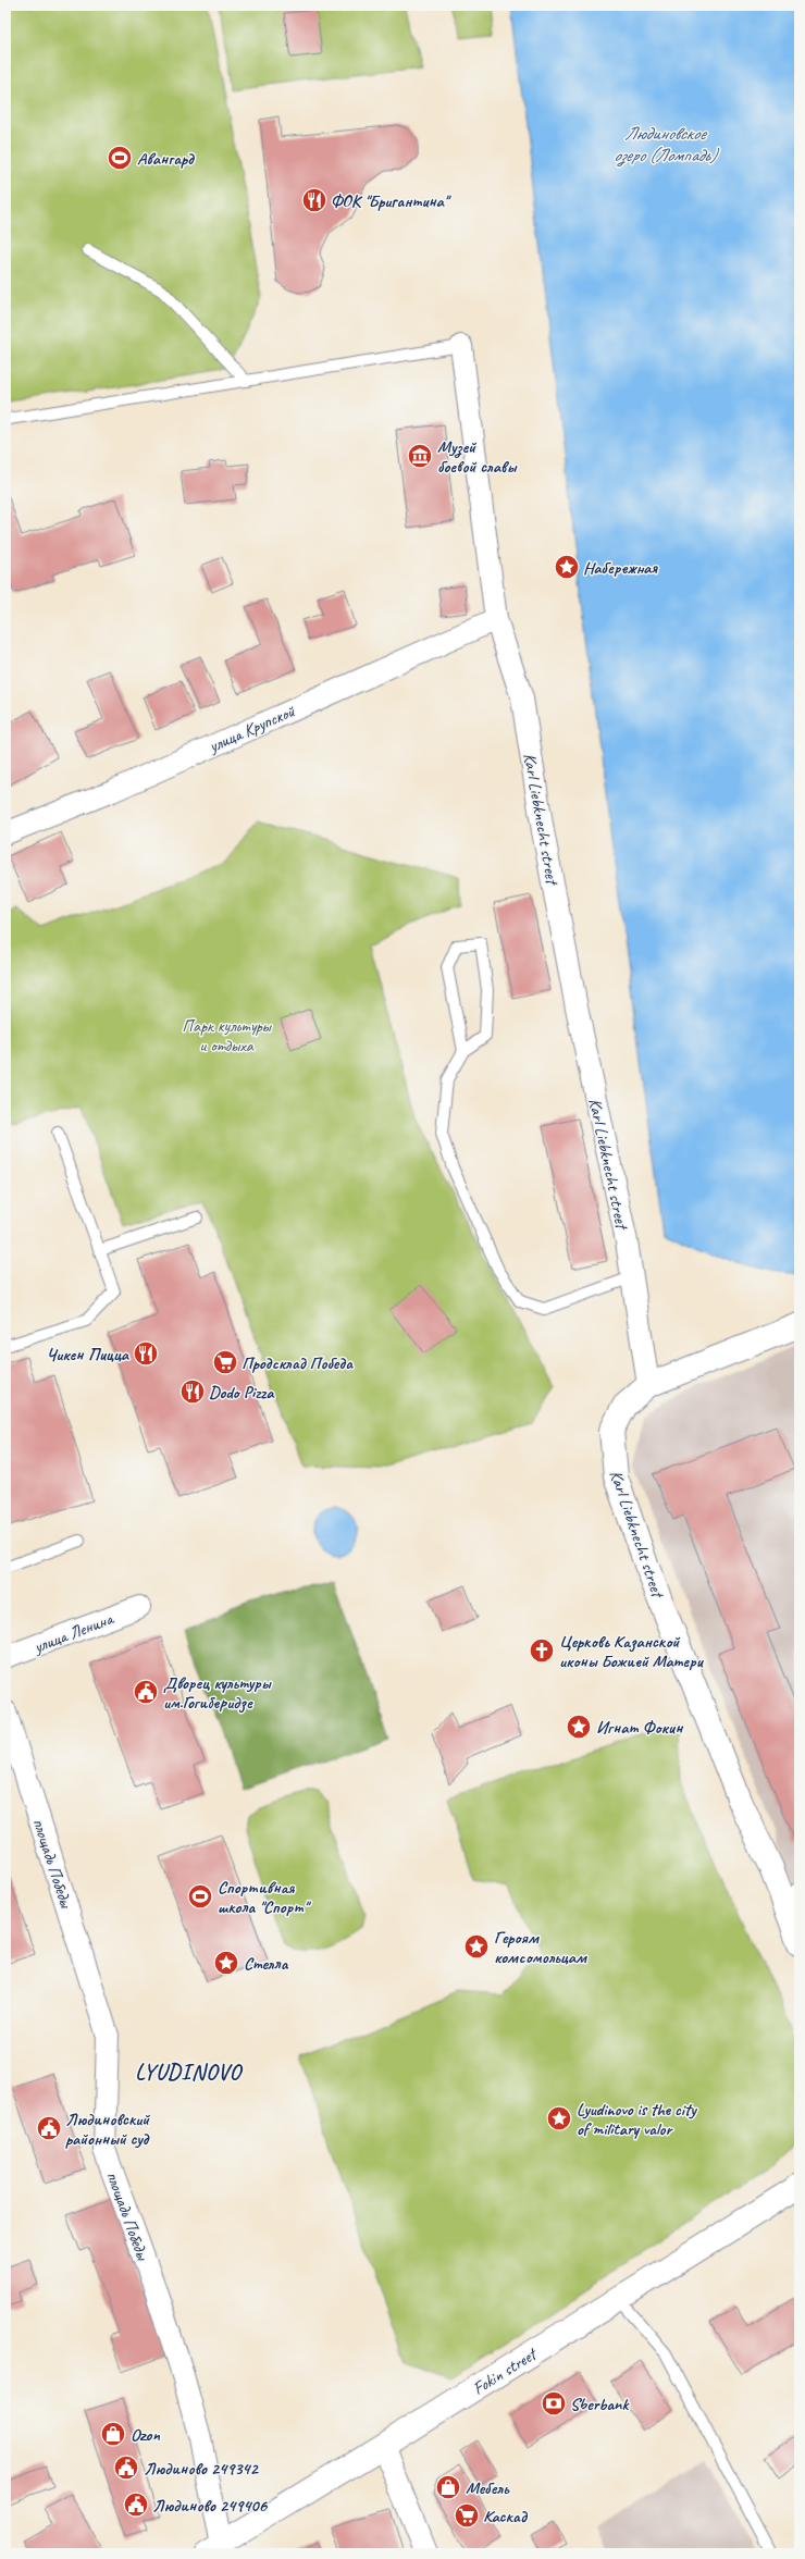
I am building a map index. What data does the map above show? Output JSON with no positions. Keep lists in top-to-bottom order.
{
  "streets": {
    "street": [
      "улица Крупской",
      "Karl Liebknecht street",
      "улица Ленина",
      "площадь Победы",
      "Fokin street"
    ]
  },
  "crossings": [
    ["улица Крупской", "Karl Liebknecht street"],
    ["площадь Победы", "Fokin street"]
  ],
  "districts": ["LYUDINOVO"],
  "water": ["Людиновское озеро (Ломпадь)"],
  "parks": ["Парк культуры и отдыха"],
  "places": {
    "sports": ["Авангард", "Спортивная школа \"Спорт\""],
    "restaurant": ["ФОК \"Бригантина\"", "Чикен Пицца", "Dodo Pizza"],
    "museum": ["Музей боевой славы"],
    "place": [
      "Набережная",
      "Игнат Фокин",
      "Героям комсомольцам",
      "Стелла",
      "Lyudinovo is the city of military valor"
    ],
    "supermarket": ["Продсклад Победа", "Каскад"],
    "church": ["Церковь Казанской иконы Божией Матери"],
    "public building": [
      "Дворец культуры им.Гогиберидзе",
      "Людиновский районный суд",
      "Людиново 249342",
      "Людиново 249406"
    ],
    "bank": ["Sberbank"],
    "shop": ["Ozon", "Мебель"]
  }
}
